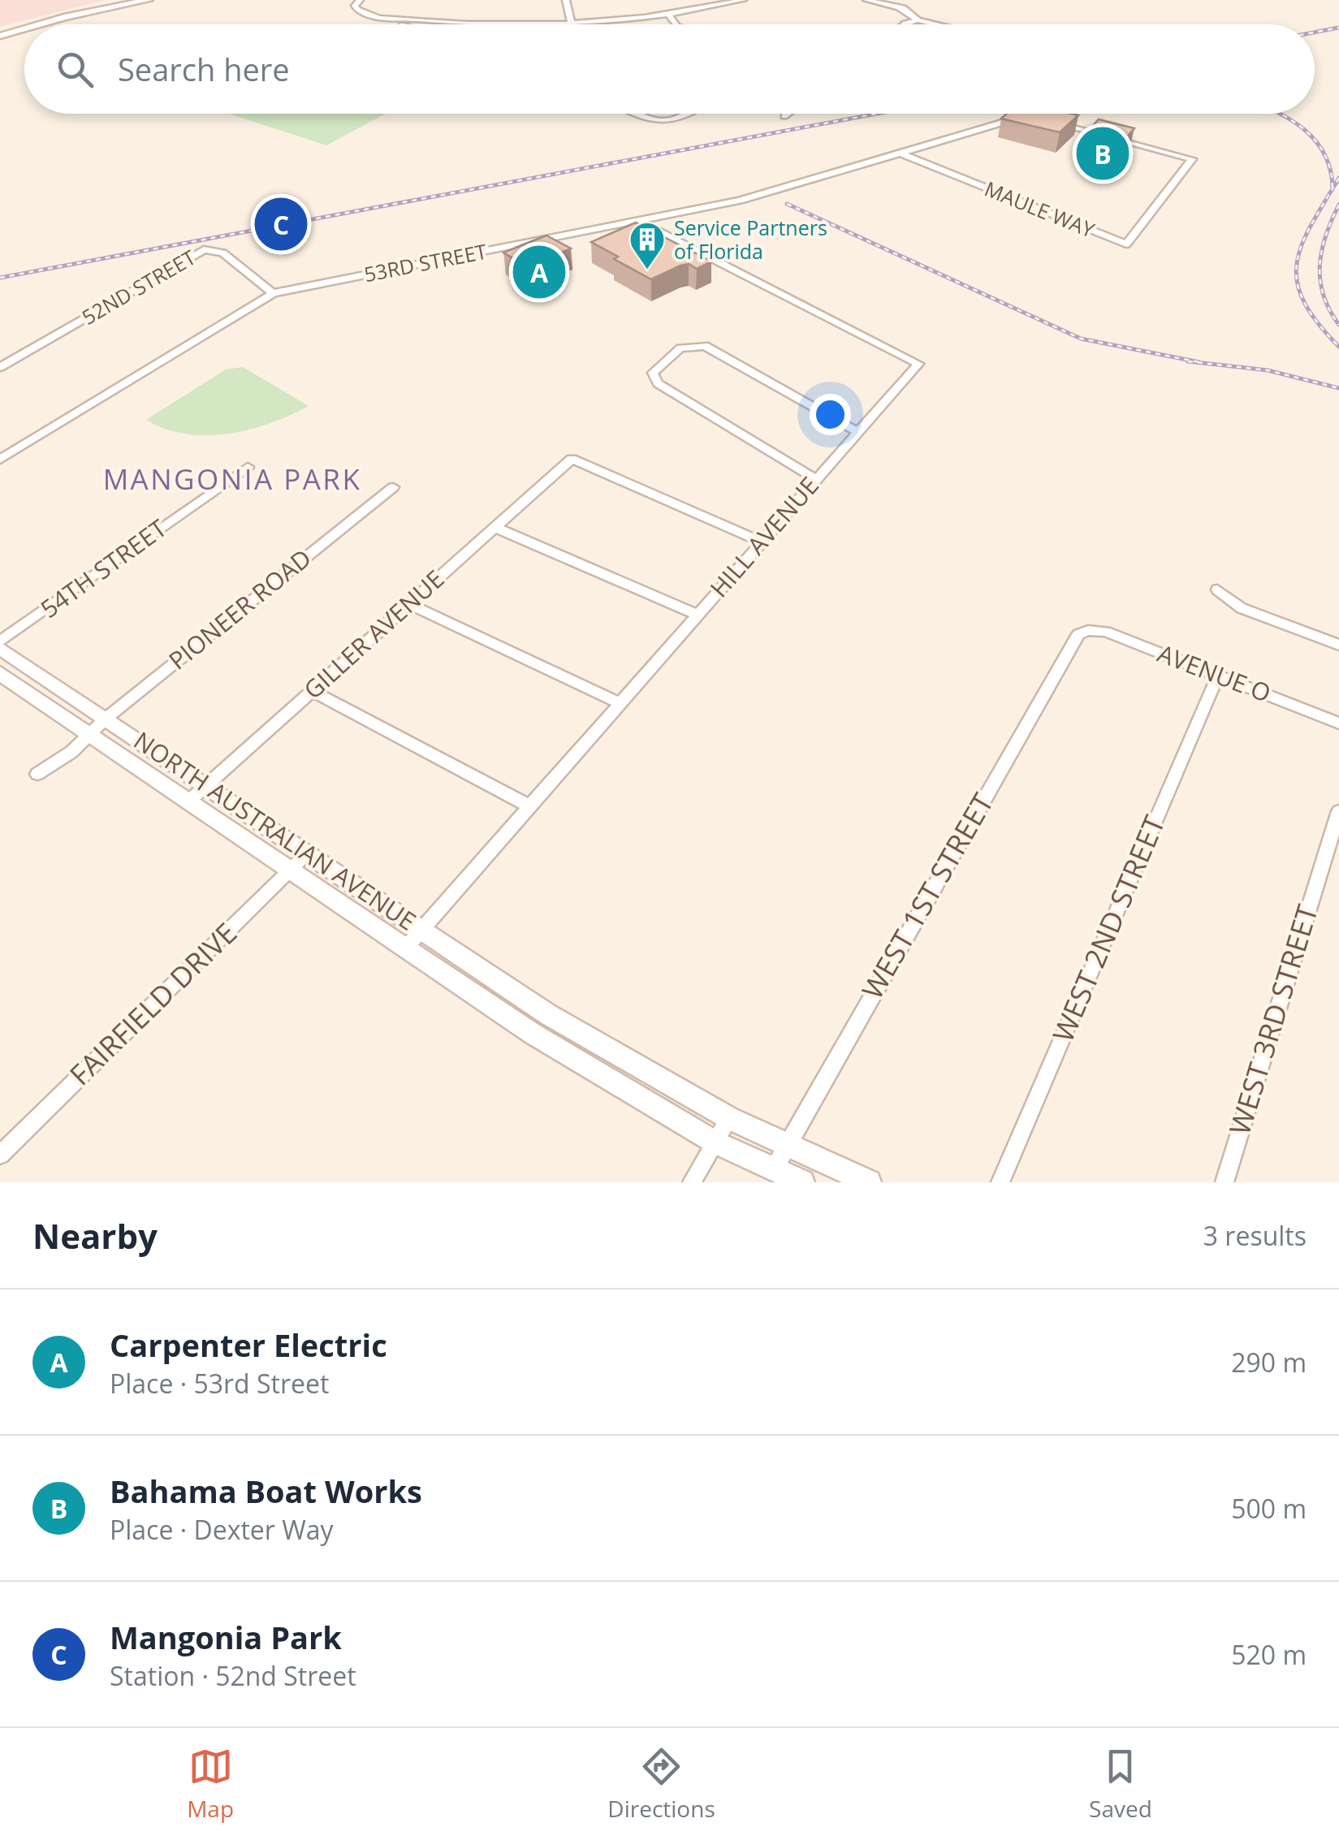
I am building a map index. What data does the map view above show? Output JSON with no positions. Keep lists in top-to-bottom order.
{
  "streets": {
    "main road": ["NORTH AUSTRALIAN AVENUE"],
    "street": [
      "MAULE WAY",
      "53RD STREET",
      "52ND STREET",
      "HILL AVENUE",
      "54TH STREET",
      "PIONEER ROAD",
      "GILLER AVENUE",
      "AVENUE O",
      "WEST 1ST STREET",
      "WEST 2ND STREET",
      "FAIRFIELD DRIVE",
      "WEST 3RD STREET"
    ]
  },
  "crossings": [
    ["MAULE WAY", "53RD STREET"],
    ["53RD STREET", "52ND STREET"],
    ["53RD STREET", "HILL AVENUE"],
    ["HILL AVENUE", "GILLER AVENUE"],
    ["HILL AVENUE", "NORTH AUSTRALIAN AVENUE"],
    ["54TH STREET", "NORTH AUSTRALIAN AVENUE"],
    ["PIONEER ROAD", "NORTH AUSTRALIAN AVENUE"],
    ["GILLER AVENUE", "NORTH AUSTRALIAN AVENUE"],
    ["AVENUE O", "WEST 1ST STREET"],
    ["AVENUE O", "WEST 2ND STREET"],
    ["NORTH AUSTRALIAN AVENUE", "WEST 1ST STREET"],
    ["NORTH AUSTRALIAN AVENUE", "FAIRFIELD DRIVE"]
  ],
  "districts": ["MANGONIA PARK"],
  "places": {
    "building": ["Service Partners of Florida"]
  },
  "page": {
    "search": "Search here",
    "pins": ["B", "C", "A"],
    "heading": ["Nearby", "3 results"],
    "list": [
      {
        "mark": "A",
        "name": "Carpenter Electric",
        "note": "Place · 53rd Street",
        "value": "290 m"
      },
      {
        "mark": "B",
        "name": "Bahama Boat Works",
        "note": "Place · Dexter Way",
        "value": "500 m"
      },
      {
        "mark": "C",
        "name": "Mangonia Park",
        "note": "Station · 52nd Street",
        "value": "520 m"
      }
    ],
    "nav": ["Map", "Directions", "Saved"]
  }
}
